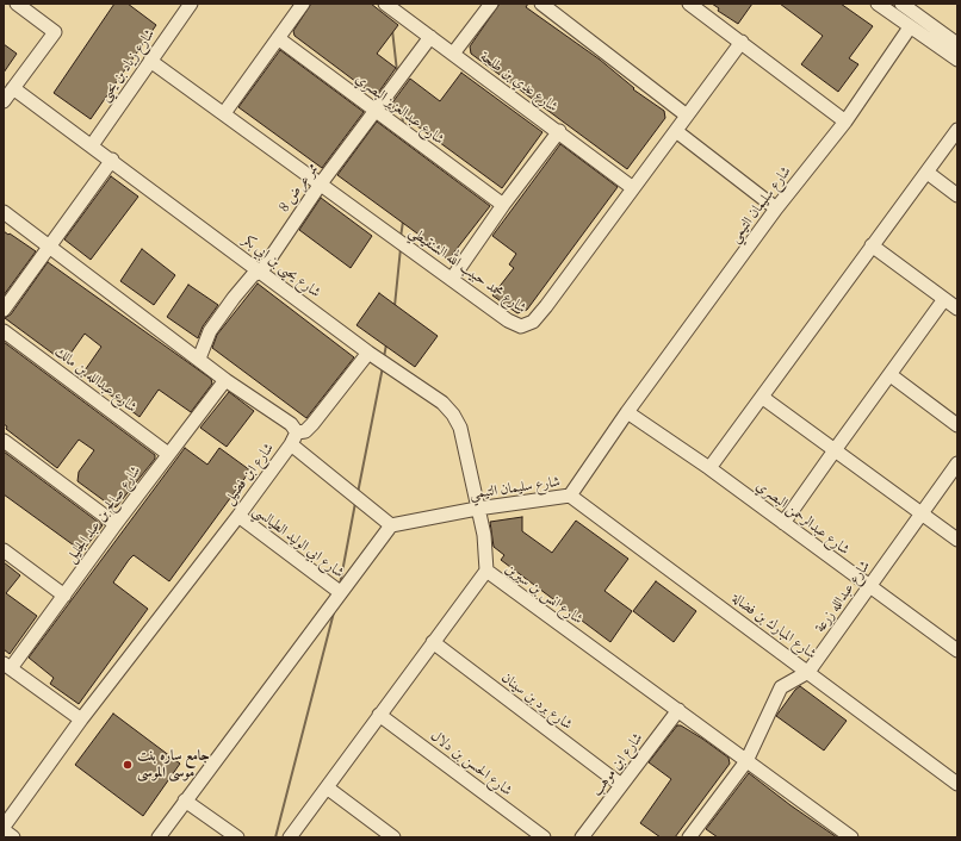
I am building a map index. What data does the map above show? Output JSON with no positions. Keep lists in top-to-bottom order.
{
  "streets": {
    "street": [
      "شارع زياد بن يحيى",
      "شارع عدي بن طلحة",
      "شارع عبدالعزيز البصري",
      "ممر عرض 8",
      "شارع سليمان التيمي",
      "شارع يحيى بن ابي بكر",
      "شارع محمد حبيب الله الشنقيطي",
      "شارع عبدالله بن مالك",
      "شارع ابن فضيل",
      "شارع صالح بن عبد الجليل",
      "شارع عبدالرحمن البصري",
      "شارع ابي الوليد الطيالسي",
      "شارع انس بن سيرين",
      "شارع عبدالله زرعة",
      "شارع المبارك بن فضالة",
      "شارع برد بن سينان",
      "شارع الحسن بن دلال",
      "شارع ابن موهب"
    ]
  },
  "crossings": [
    ["شارع زياد بن يحيى", "شارع يحيى بن ابي بكر"],
    ["شارع زياد بن يحيى", "شارع محمد حبيب الله الشنقيطي"],
    ["شارع عدي بن طلحة", "ممر عرض 8"],
    ["شارع عدي بن طلحة", "شارع محمد حبيب الله الشنقيطي"],
    ["شارع عبدالعزيز البصري", "ممر عرض 8"],
    ["ممر عرض 8", "شارع يحيى بن ابي بكر"],
    ["ممر عرض 8", "شارع محمد حبيب الله الشنقيطي"],
    ["شارع سليمان التيمي", "شارع يحيى بن ابي بكر"],
    ["شارع سليمان التيمي", "شارع عبدالرحمن البصري"],
    ["شارع سليمان التيمي", "شارع المبارك بن فضالة"],
    ["شارع يحيى بن ابي بكر", "شارع انس بن سيرين"],
    ["شارع عبدالله بن مالك", "شارع صالح بن عبد الجليل"],
    ["شارع ابن فضيل", "شارع ابي الوليد الطيالسي"],
    ["شارع عبدالرحمن البصري", "شارع عبدالله زرعة"],
    ["شارع انس بن سيرين", "شارع عبدالله زرعة"],
    ["شارع انس بن سيرين", "شارع برد بن سينان"],
    ["شارع انس بن سيرين", "شارع الحسن بن دلال"],
    ["شارع انس بن سيرين", "شارع ابن موهب"],
    ["شارع عبدالله زرعة", "شارع المبارك بن فضالة"],
    ["شارع برد بن سينان", "شارع ابن موهب"]
  ],
  "places": ["جامع ساره بنت موسى الموسى"]
}
